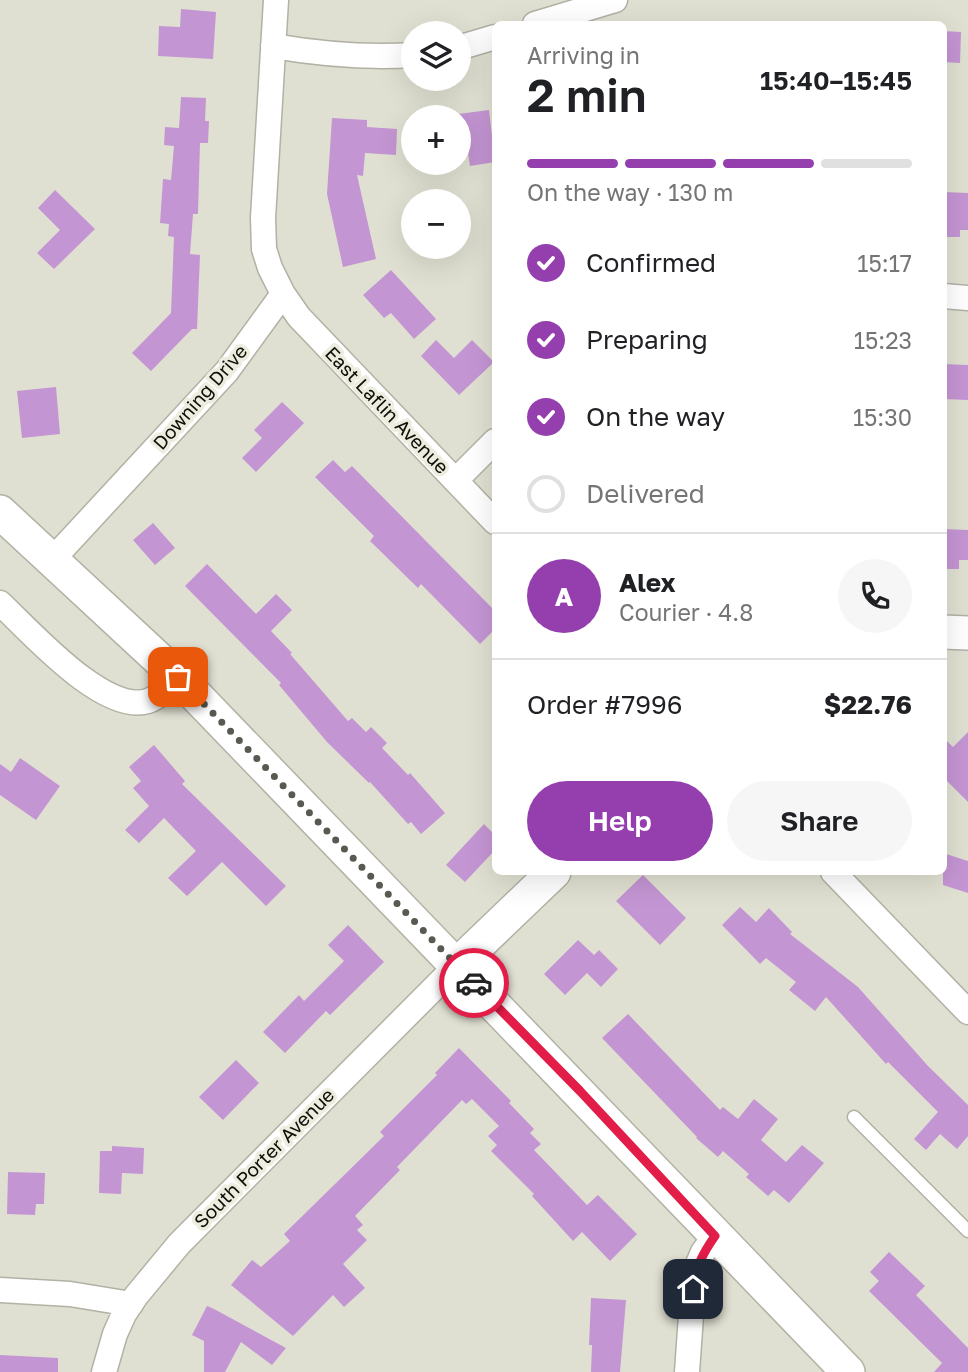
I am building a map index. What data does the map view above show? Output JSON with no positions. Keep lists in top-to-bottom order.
{
  "streets": {
    "street": ["Downing Drive", "East Laflin Avenue", "South Porter Avenue"]
  },
  "crossings": [
    ["Downing Drive", "East Laflin Avenue"]
  ],
  "page": {
    "map_buttons": ["+", "−"],
    "heading": ["2 min", "Arriving in", "15:40–15:45"],
    "panel": [
      "Alex",
      "Courier · 4.8",
      "Order #7996",
      "$22.76"
    ],
    "bar": "On the way · 130 m",
    "list": [
      ["Confirmed", "15:17"],
      ["Preparing", "15:23"],
      ["On the way", "15:30"],
      "Delivered"
    ],
    "round": "A",
    "buttons": ["Help", "Share"]
  }
}
